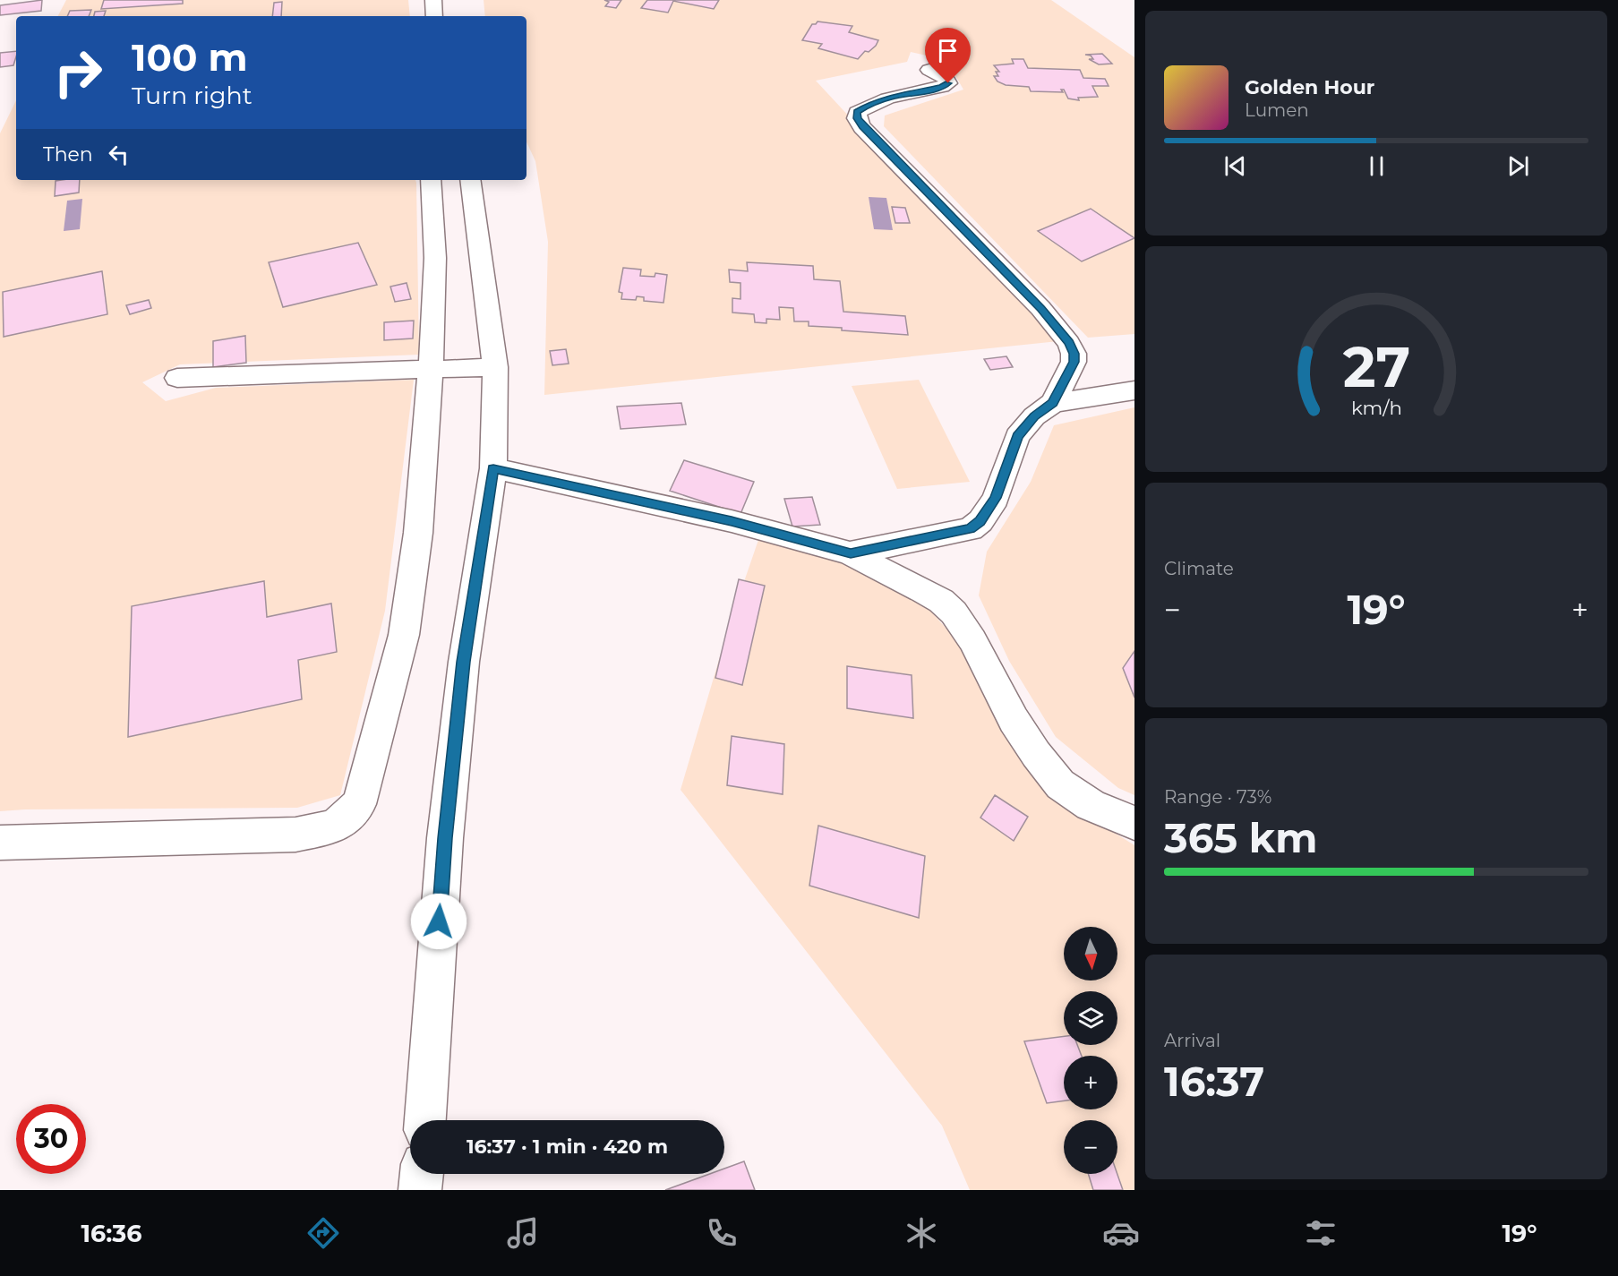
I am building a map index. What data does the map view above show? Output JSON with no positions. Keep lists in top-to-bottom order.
{
  "north": "bottom",
  "page": {
    "turn": ["100 m", "Turn right"],
    "song": ["Golden Hour", "Lumen"],
    "then": "Then",
    "tile": [
      "Climate",
      ["Range · 73%", "365 km"],
      ["Arrival", "16:37"]
    ],
    "heat": ["−", "19°", "+"],
    "map_buttons": ["+", "−"],
    "limit": "30",
    "trip": "16:37 · 1 min · 420 m",
    "tabs": ["16:36", "19°"],
    "gauge": ["27", "km/h"]
  }
}
